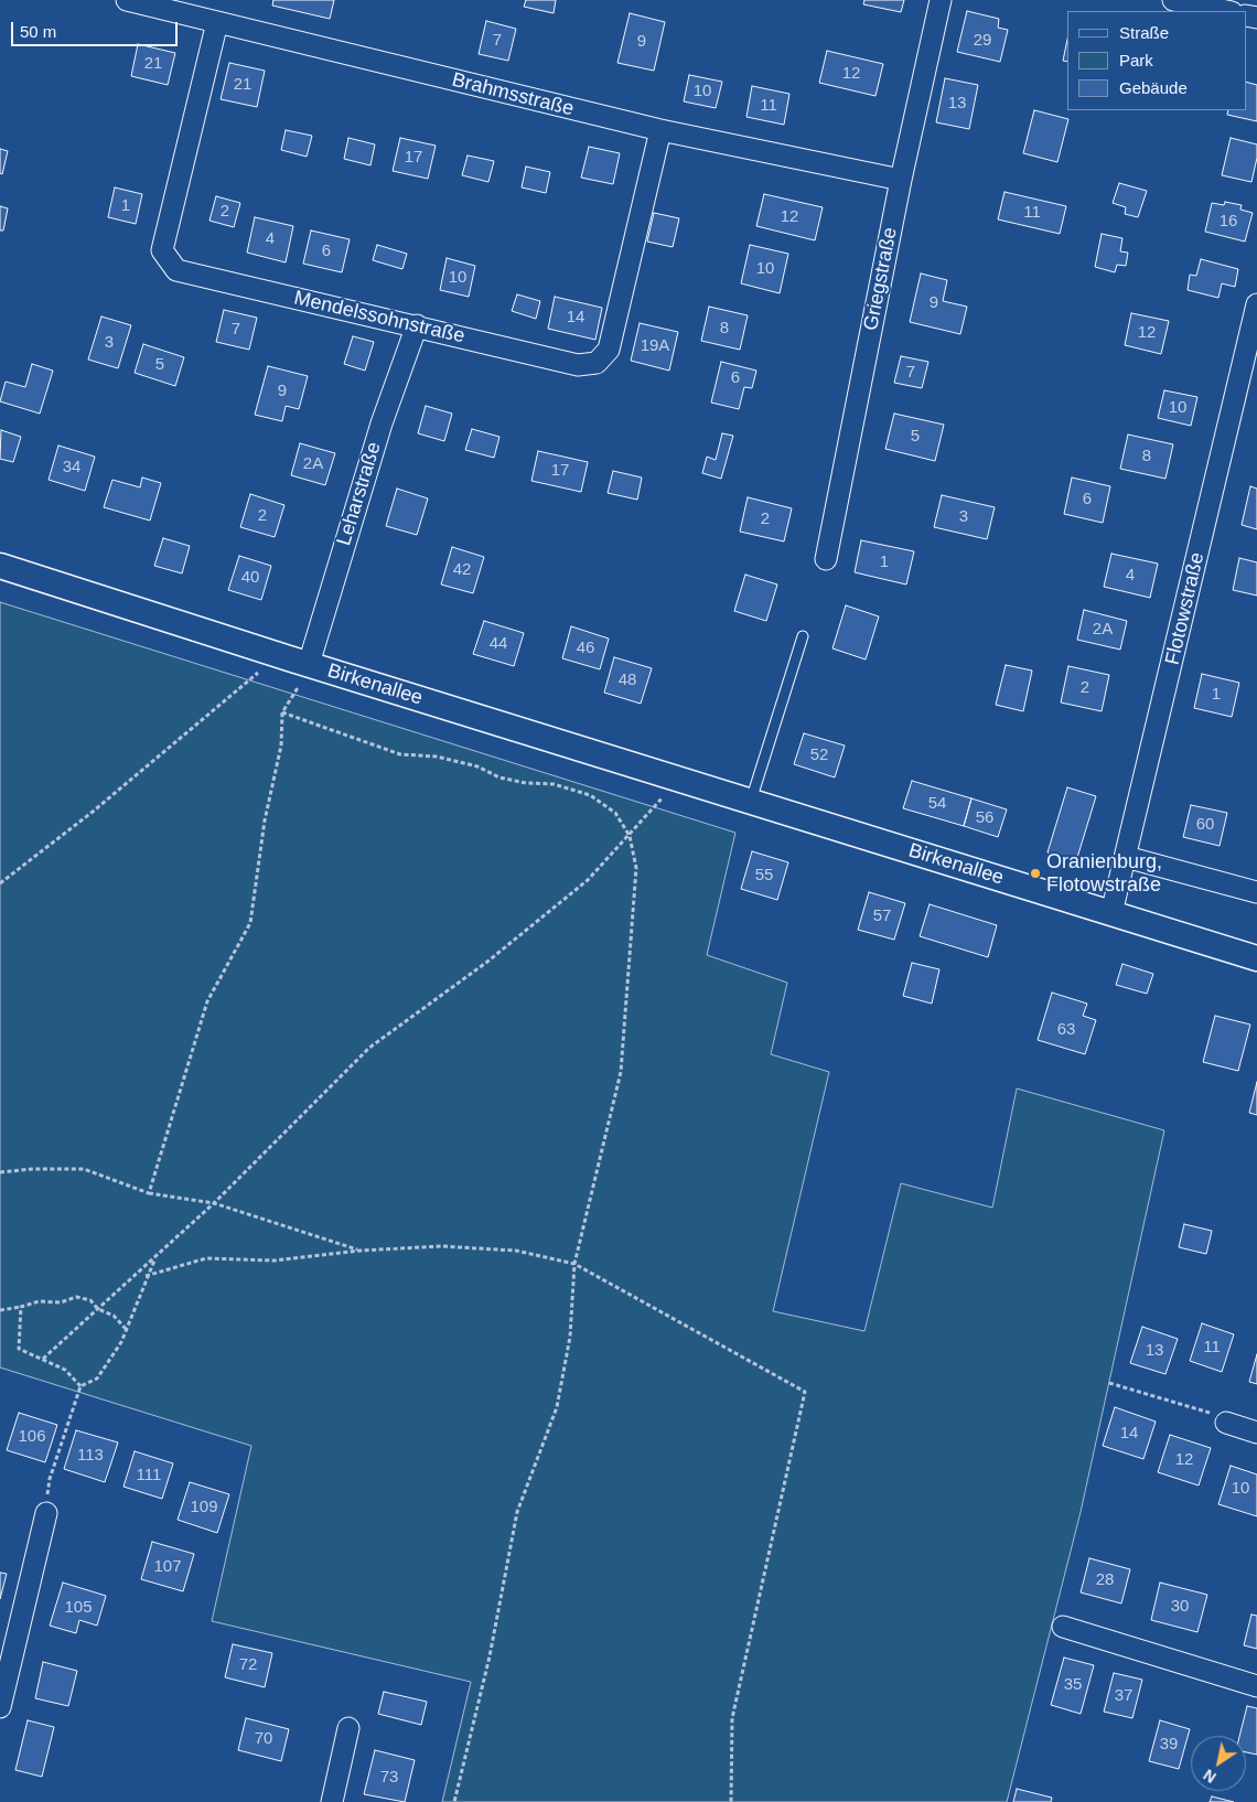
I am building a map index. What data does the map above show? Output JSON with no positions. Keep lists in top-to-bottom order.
{
  "streets": {
    "street": [
      "Brahmsstraße",
      "Griegstraße",
      "Mendelssohnstraße",
      "Leharstraße",
      "Flotowstraße",
      "Birkenallee"
    ]
  },
  "crossings": [
    ["Brahmsstraße", "Griegstraße"],
    ["Brahmsstraße", "Mendelssohnstraße"],
    ["Mendelssohnstraße", "Leharstraße"],
    ["Leharstraße", "Birkenallee"],
    ["Flotowstraße", "Birkenallee"]
  ],
  "places": ["Oranienburg, Flotowstraße"],
  "house_numbers": [
    "7",
    "29",
    "9",
    "21",
    "12",
    "21",
    "10",
    "13",
    "11",
    "17",
    "1",
    "2",
    "11",
    "12",
    "16",
    "4",
    "6",
    "10",
    "10",
    "9",
    "14",
    "8",
    "7",
    "12",
    "3",
    "19A",
    "5",
    "7",
    "6",
    "9",
    "10",
    "5",
    "8",
    "2A",
    "34",
    "17",
    "6",
    "2",
    "3",
    "2",
    "1",
    "42",
    "4",
    "40",
    "2A",
    "44",
    "46",
    "48",
    "2",
    "1",
    "52",
    "54",
    "56",
    "60",
    "55",
    "57",
    "63",
    "11",
    "13",
    "14",
    "106",
    "113",
    "12",
    "111",
    "10",
    "109",
    "107",
    "28",
    "30",
    "105",
    "72",
    "35",
    "37",
    "70",
    "39",
    "73"
  ],
  "legend": ["Straße", "Park", "Gebäude"],
  "scale_bar": "50 m",
  "north": "bottom left"
}
